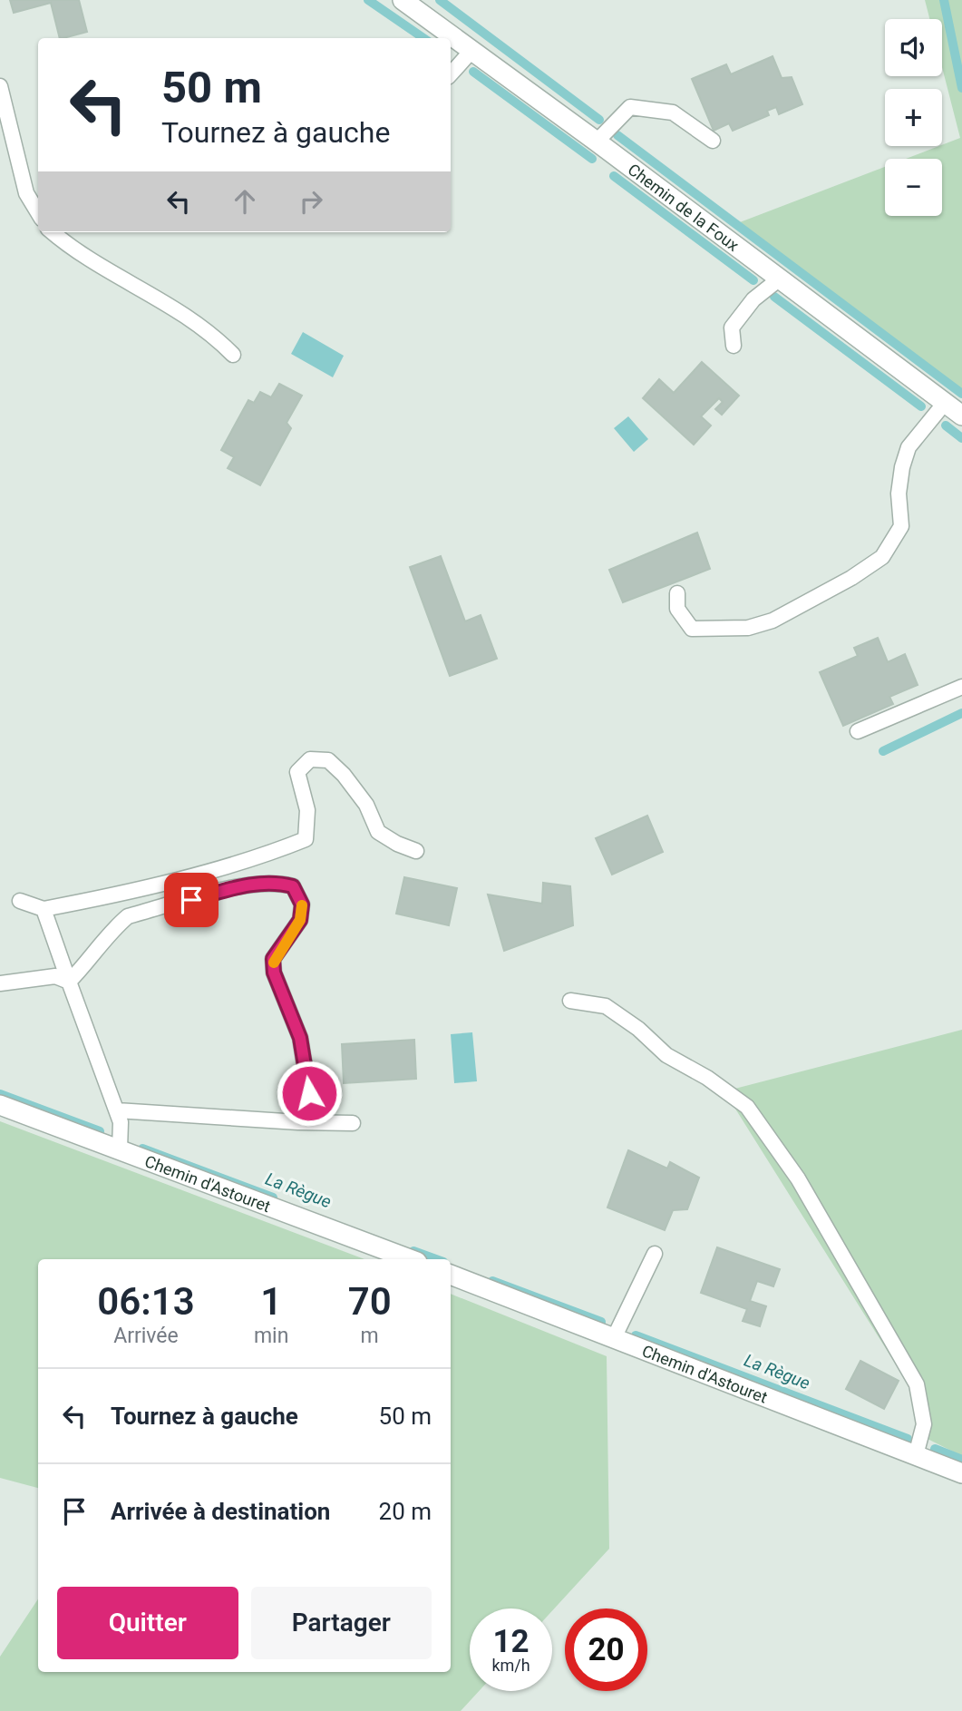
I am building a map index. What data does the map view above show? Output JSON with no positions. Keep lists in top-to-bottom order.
{
  "streets": {
    "street": ["Chemin de la Foux", "Chemin d'Astouret"]
  },
  "water": ["La Règue"],
  "page": {
    "map_buttons": ["+", "−"],
    "turn": ["50 m", "Tournez à gauche"],
    "eta": [
      "06:13",
      "Arrivée",
      "1",
      "min",
      "70",
      "m"
    ],
    "list": [
      {
        "name": "Tournez à gauche",
        "value": "50 m"
      },
      {
        "name": "Arrivée à destination",
        "value": "20 m"
      }
    ],
    "buttons": ["Quitter", "Partager"],
    "speed": "12 km/h",
    "limit": "20"
  }
}
